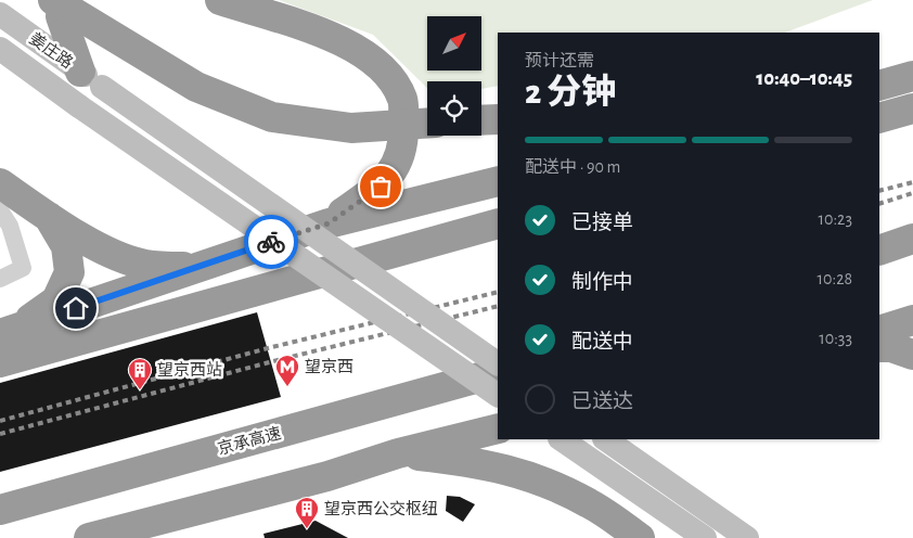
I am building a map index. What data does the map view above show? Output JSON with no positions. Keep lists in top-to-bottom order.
{
  "streets": {
    "highway": ["京承高速"],
    "main road": ["姜庄路"]
  },
  "places": {
    "metro station": ["望京西"],
    "building": ["望京西站", "望京西公交枢纽"]
  },
  "north": "top right",
  "page": {
    "heading": ["2 分钟", "预计还需", "10:40–10:45"],
    "bar": "配送中 · 90 m",
    "list": [
      ["已接单", "10:23"],
      ["制作中", "10:28"],
      ["配送中", "10:33"],
      "已送达"
    ]
  }
}
